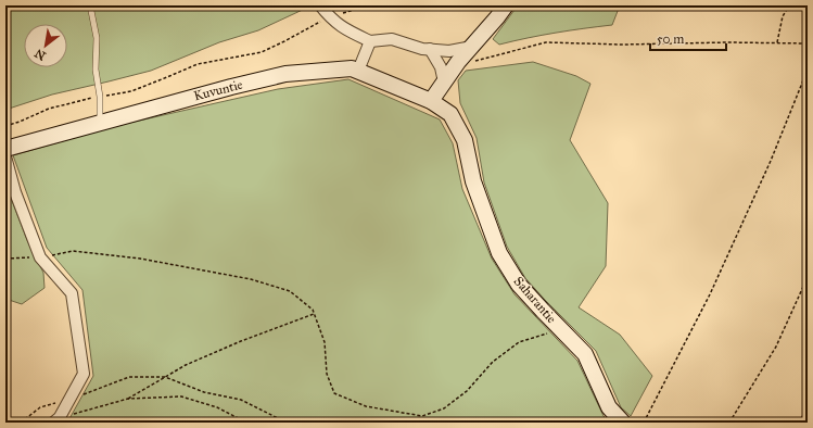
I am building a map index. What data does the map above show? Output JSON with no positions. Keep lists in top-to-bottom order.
{
  "streets": {
    "street": ["Kuvuntie", "Saharantie"]
  },
  "crossings": [
    ["Kuvuntie", "Saharantie"]
  ],
  "scale_bar": "50 m",
  "north": "bottom left"
}
